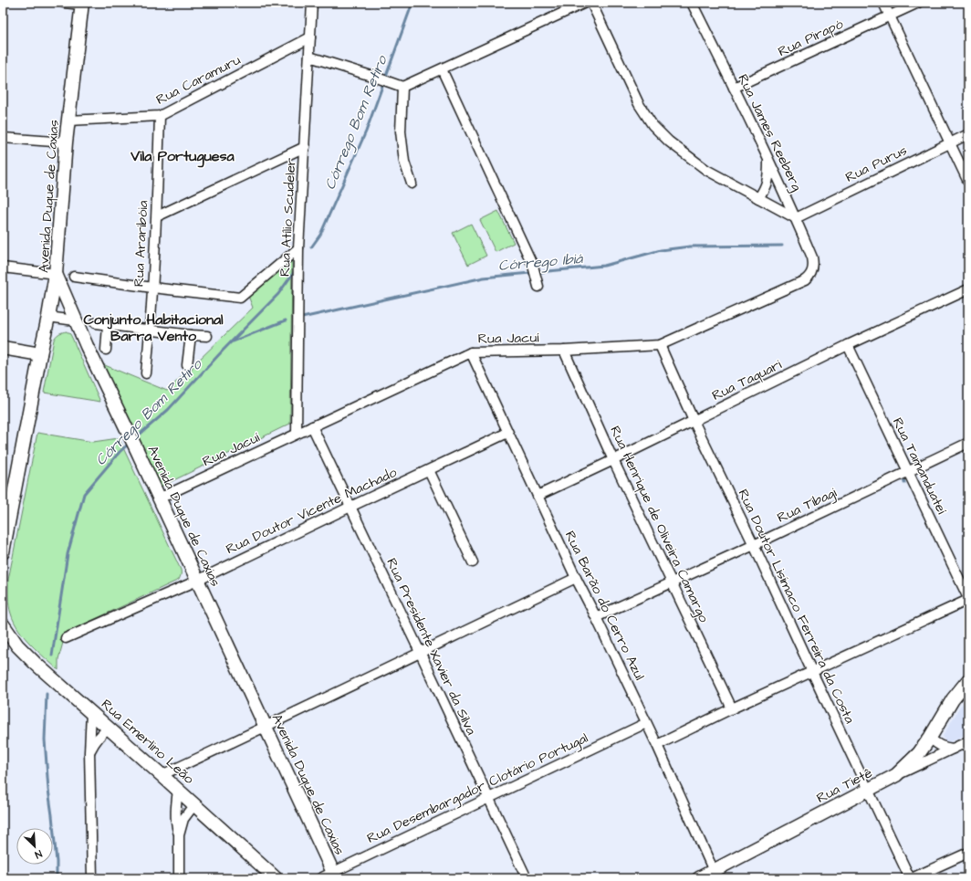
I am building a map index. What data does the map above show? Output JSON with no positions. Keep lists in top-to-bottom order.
{
  "streets": {
    "street": [
      "Rua Pirapó",
      "Rua Caramuru",
      "Rua James Reeberg",
      "Rua Purus",
      "Avenida Duque de Caxias",
      "Rua Atílio Scudeler",
      "Rua Araribóia",
      "Rua Jacuí",
      "Rua Taquari",
      "Rua Tamanduateí",
      "Rua Tibagi",
      "Rua Doutor Vicente Machado",
      "Rua Henrique de Oliveira Camargo",
      "Rua Barão do Cerro Azul",
      "Rua Doutor Lisímaco Ferreira da Costa",
      "Rua Presidente Xavier da Silva",
      "Rua Emerlino Leão",
      "Rua Tietê",
      "Rua Desembargador Clotário Portugal"
    ]
  },
  "crossings": [
    ["Rua Pirapó", "Rua James Reeberg"],
    ["Rua Caramuru", "Avenida Duque de Caxias"],
    ["Rua Caramuru", "Rua Atílio Scudeler"],
    ["Rua Caramuru", "Rua Araribóia"],
    ["Rua James Reeberg", "Rua Purus"],
    ["Rua James Reeberg", "Rua Jacuí"],
    ["Avenida Duque de Caxias", "Rua Jacuí"],
    ["Avenida Duque de Caxias", "Rua Doutor Vicente Machado"],
    ["Avenida Duque de Caxias", "Rua Desembargador Clotário Portugal"],
    ["Rua Atílio Scudeler", "Rua Jacuí"],
    ["Rua Jacuí", "Rua Henrique de Oliveira Camargo"],
    ["Rua Jacuí", "Rua Barão do Cerro Azul"],
    ["Rua Jacuí", "Rua Doutor Lisímaco Ferreira da Costa"],
    ["Rua Jacuí", "Rua Presidente Xavier da Silva"],
    ["Rua Taquari", "Rua Tamanduateí"],
    ["Rua Taquari", "Rua Henrique de Oliveira Camargo"],
    ["Rua Taquari", "Rua Barão do Cerro Azul"],
    ["Rua Taquari", "Rua Doutor Lisímaco Ferreira da Costa"],
    ["Rua Tamanduateí", "Rua Tibagi"],
    ["Rua Tibagi", "Rua Henrique de Oliveira Camargo"],
    ["Rua Tibagi", "Rua Barão do Cerro Azul"],
    ["Rua Tibagi", "Rua Doutor Lisímaco Ferreira da Costa"],
    ["Rua Doutor Vicente Machado", "Rua Barão do Cerro Azul"],
    ["Rua Doutor Vicente Machado", "Rua Presidente Xavier da Silva"],
    ["Rua Barão do Cerro Azul", "Rua Tietê"],
    ["Rua Barão do Cerro Azul", "Rua Desembargador Clotário Portugal"],
    ["Rua Doutor Lisímaco Ferreira da Costa", "Rua Tietê"],
    ["Rua Presidente Xavier da Silva", "Rua Desembargador Clotário Portugal"]
  ],
  "districts": ["Vila Portuguesa", "Conjunto Habitacional Barra Vento"],
  "water": ["Córrego Bom Retiro", "Córrego Ibiá"],
  "north": "bottom right"
}
